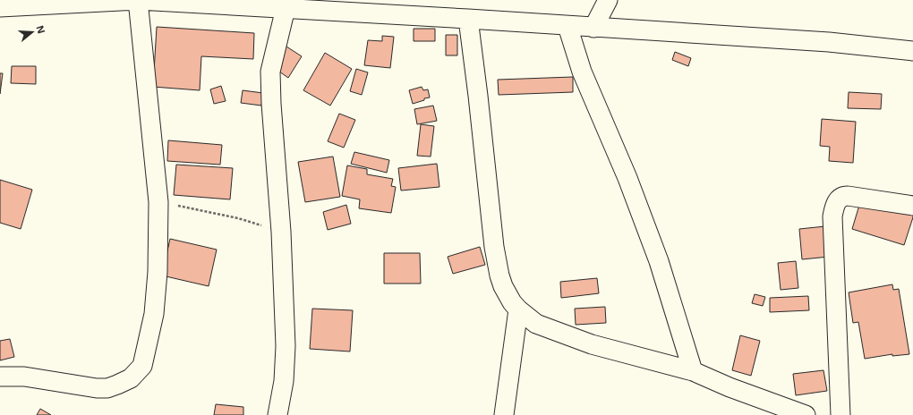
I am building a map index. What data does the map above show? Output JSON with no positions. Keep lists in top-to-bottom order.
{
  "north": "right"
}
